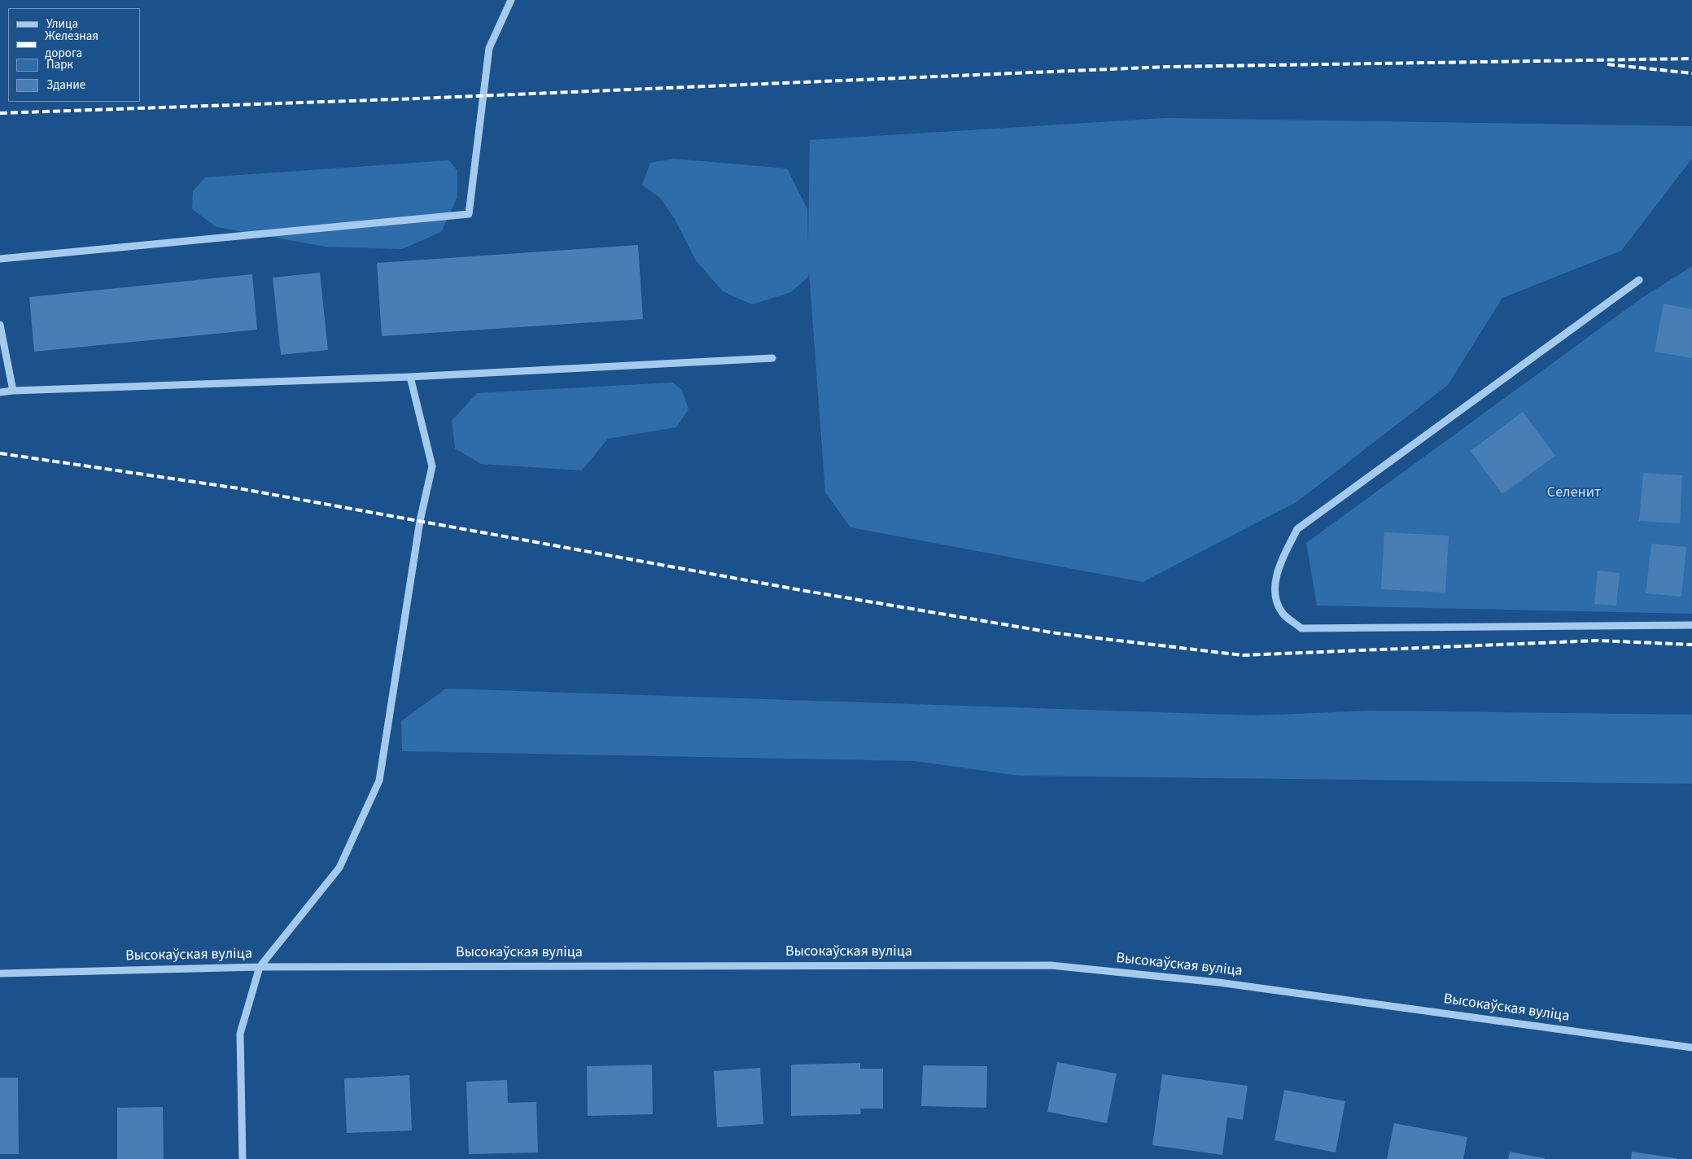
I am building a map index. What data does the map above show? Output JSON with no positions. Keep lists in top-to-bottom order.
{
  "streets": {
    "street": ["Высокаўская вуліца"]
  },
  "parks": ["Селенит"],
  "legend": [
    "Улица",
    "Железная дорога",
    "Парк",
    "Здание"
  ]
}
